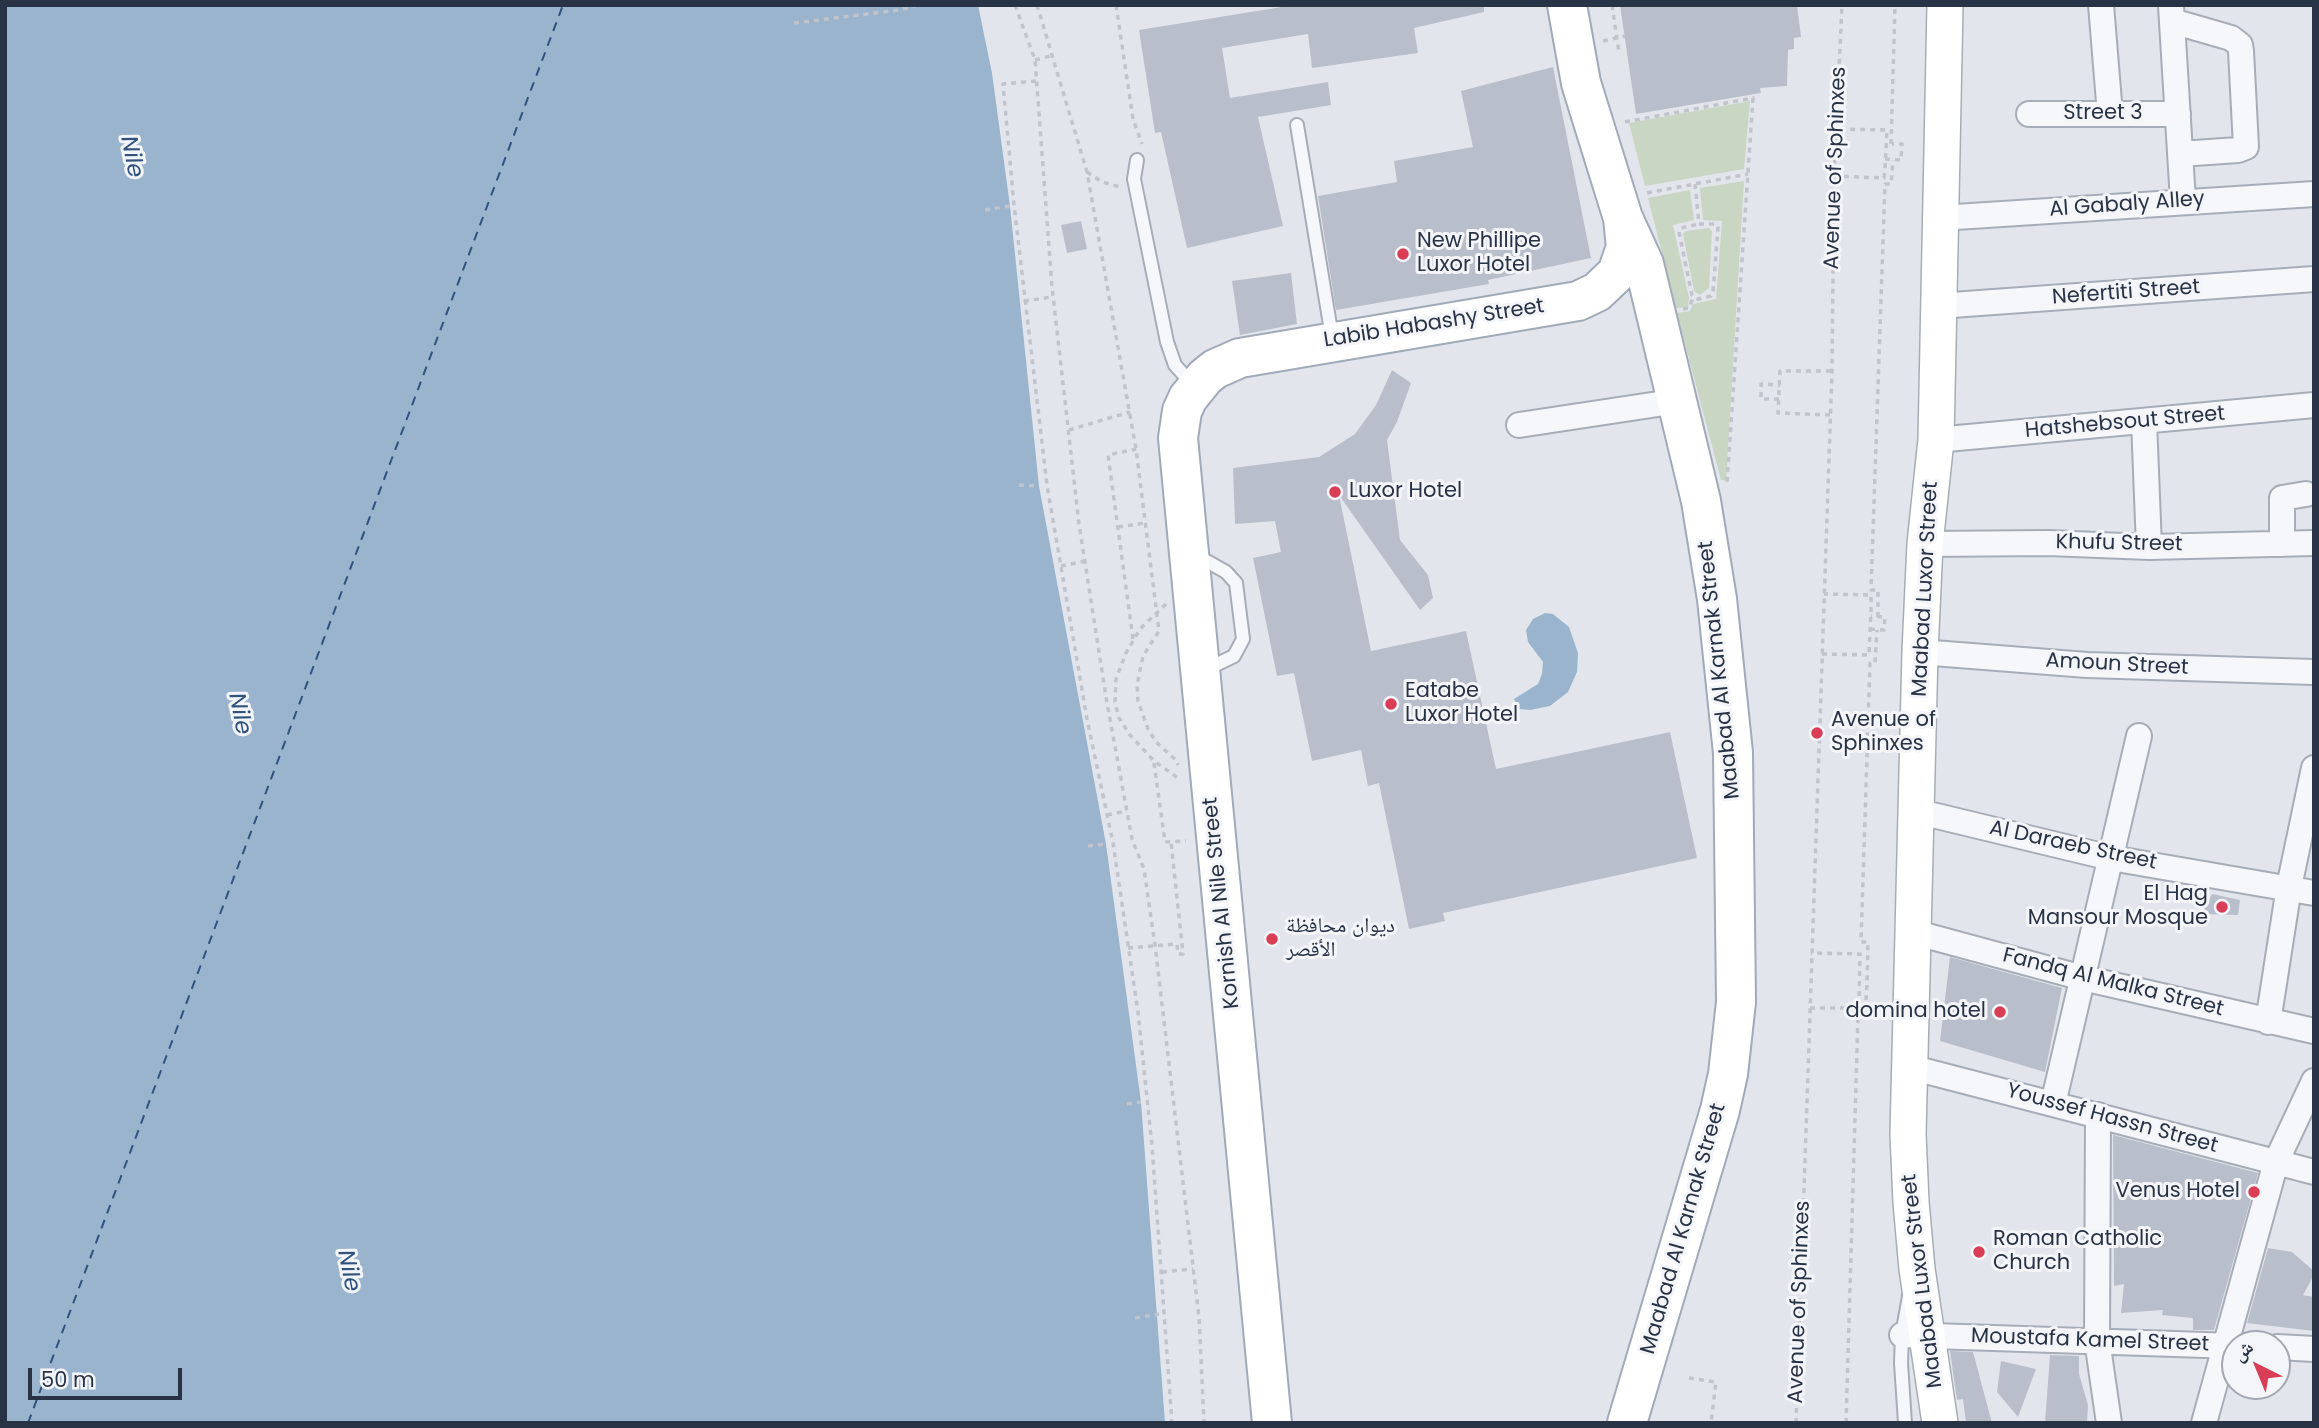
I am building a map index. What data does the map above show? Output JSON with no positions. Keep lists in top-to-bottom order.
{
  "streets": {
    "main road": [
      "Labib Habashy Street",
      "Maabad Luxor Street",
      "Maabad Al Karnak Street",
      "Kornish Al Nile Street"
    ],
    "street": [
      "Street 3",
      "Al Gabaly Alley",
      "Nefertiti Street",
      "Hatshebsout Street",
      "Khufu Street",
      "Amoun Street",
      "Al Daraeb Street",
      "Fandq Al Malka Street",
      "Youssef Hassn Street",
      "Moustafa Kamel Street"
    ],
    "path": ["Avenue of Sphinxes"]
  },
  "crossings": [
    ["Al Gabaly Alley", "Maabad Luxor Street"],
    ["Nefertiti Street", "Maabad Luxor Street"],
    ["Labib Habashy Street", "Maabad Al Karnak Street"],
    ["Labib Habashy Street", "Kornish Al Nile Street"],
    ["Hatshebsout Street", "Maabad Luxor Street"],
    ["Khufu Street", "Maabad Luxor Street"],
    ["Maabad Luxor Street", "Amoun Street"],
    ["Maabad Luxor Street", "Al Daraeb Street"],
    ["Maabad Luxor Street", "Fandq Al Malka Street"],
    ["Maabad Luxor Street", "Youssef Hassn Street"],
    ["Maabad Luxor Street", "Moustafa Kamel Street"]
  ],
  "water": ["Nile"],
  "places": [
    "New Phillipe Luxor Hotel",
    "Luxor Hotel",
    "Eatabe Luxor Hotel",
    "Avenue of Sphinxes",
    "El Hag Mansour Mosque",
    "ديوان محافظة الأقصر",
    "domina hotel",
    "Venus Hotel",
    "Roman Catholic Church"
  ],
  "scale_bar": "50 m",
  "north": "top left"
}
